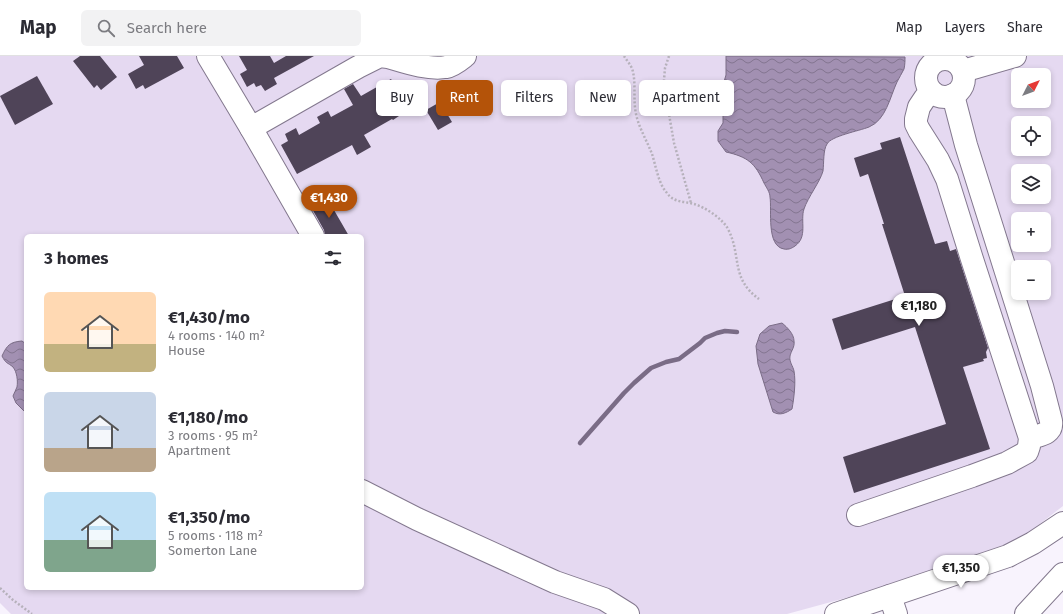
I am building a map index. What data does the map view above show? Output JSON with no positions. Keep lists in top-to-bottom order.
{
  "north": "top right",
  "page": {
    "header": "Map",
    "search": "Search here",
    "nav": ["Map", "Layers", "Share"],
    "map_buttons": ["+", "−"],
    "chip": [
      "Buy",
      "Rent",
      "Filters",
      "New",
      "Apartment"
    ],
    "price": ["€1,430", "€1,180", "€1,350"],
    "heading": "3 homes",
    "list": [
      {
        "name": "€1,430/mo",
        "note": "4 rooms · 140 m² · House"
      },
      {
        "name": "€1,180/mo",
        "note": "3 rooms · 95 m² · Apartment"
      },
      {
        "name": "€1,350/mo",
        "note": "5 rooms · 118 m² · Somerton Lane"
      }
    ]
  }
}
